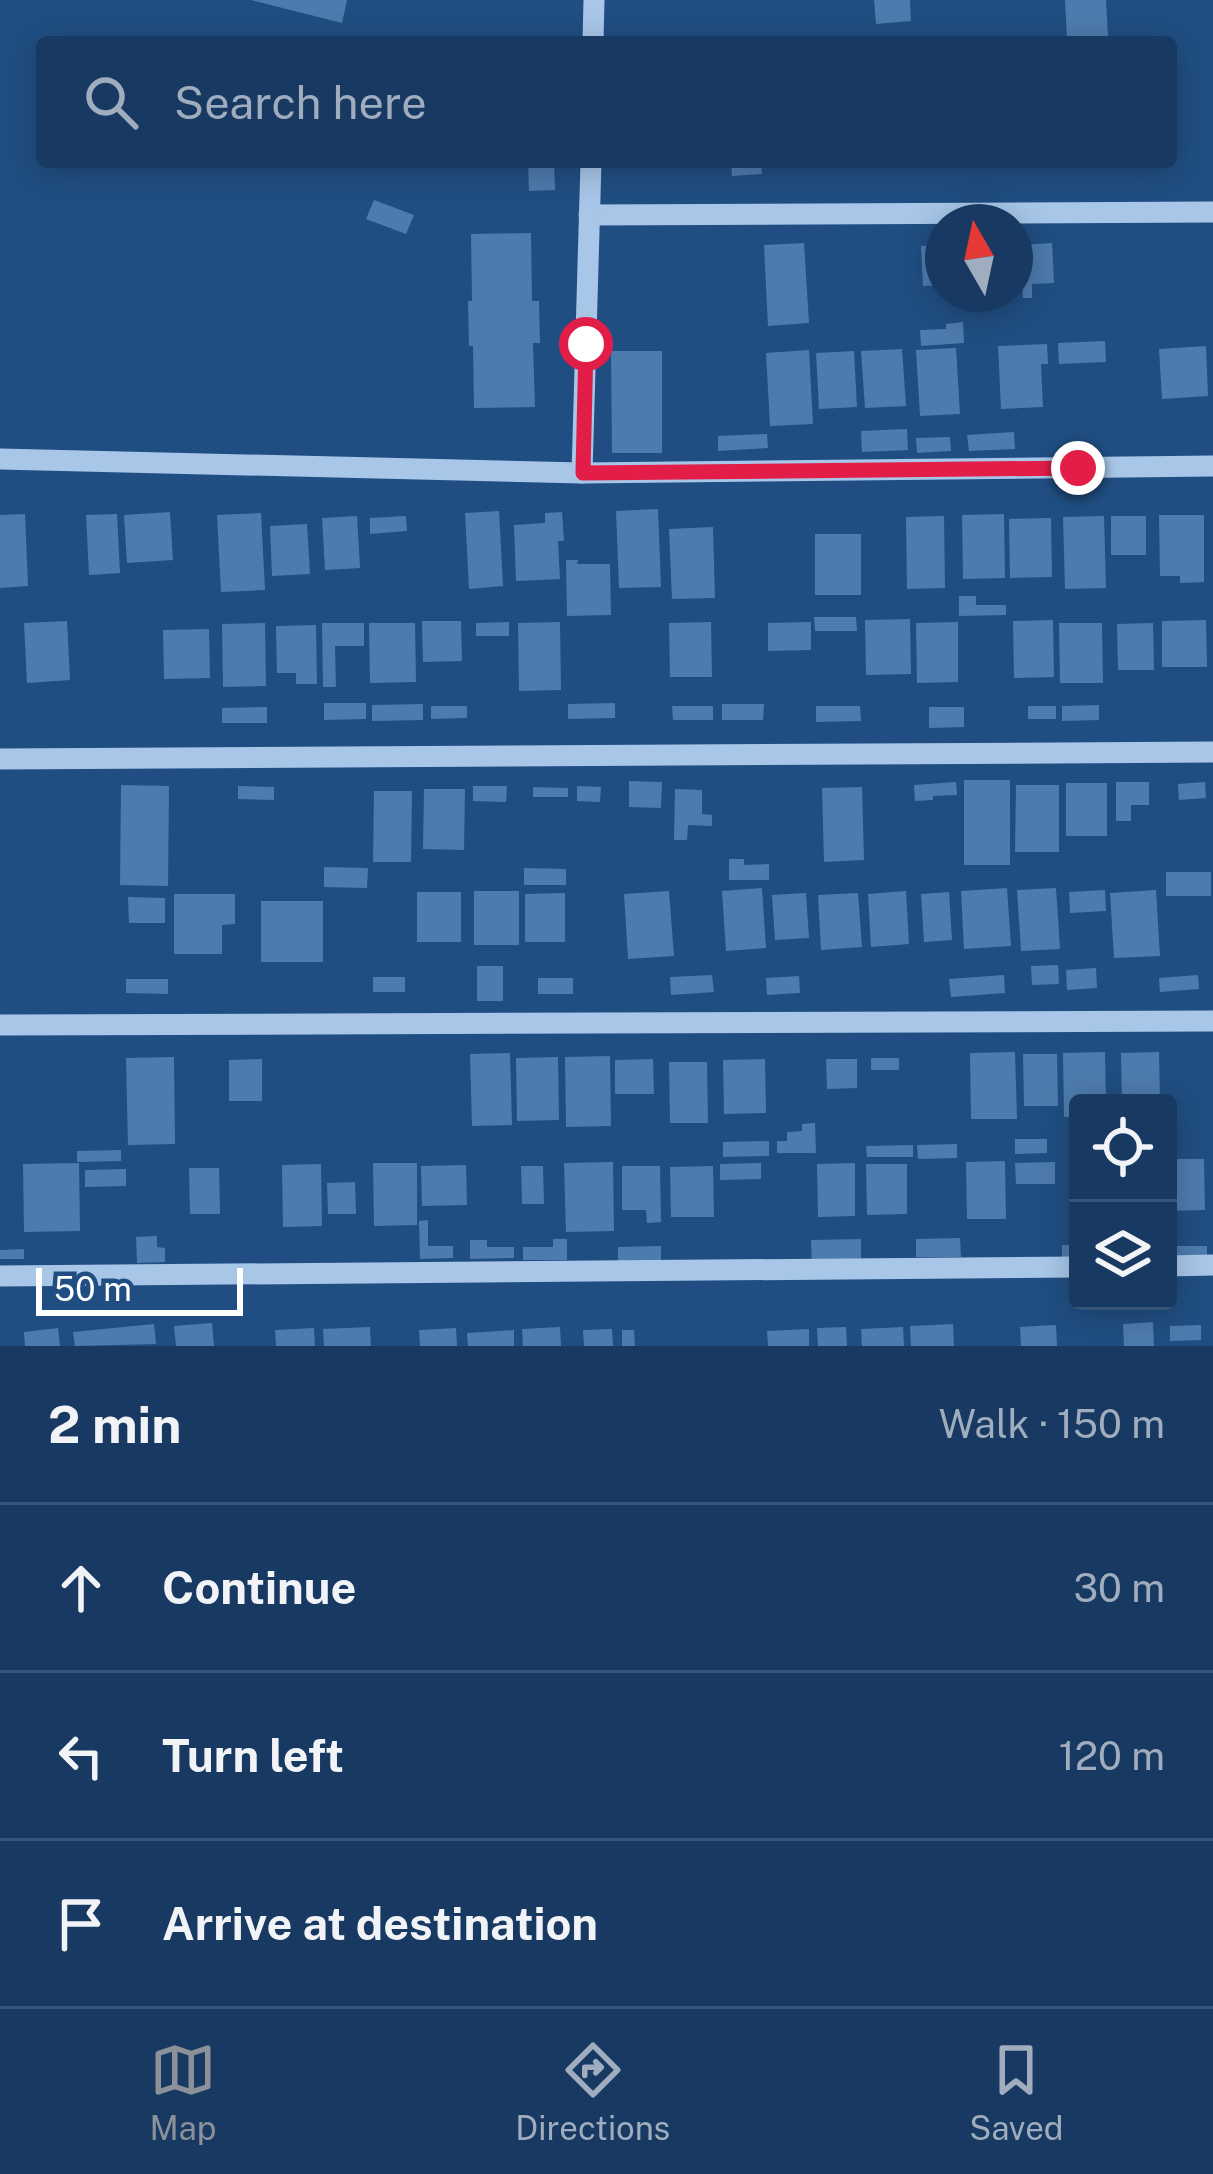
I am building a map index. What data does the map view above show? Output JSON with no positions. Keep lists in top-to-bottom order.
{
  "scale_bar": "50 m",
  "north": "top",
  "page": {
    "search": "Search here",
    "scale": "50 m",
    "heading": ["2 min", "Walk · 150 m"],
    "list": [
      ["Continue", "30 m"],
      ["Turn left", "120 m"],
      "Arrive at destination"
    ],
    "nav": ["Map", "Directions", "Saved"]
  }
}
